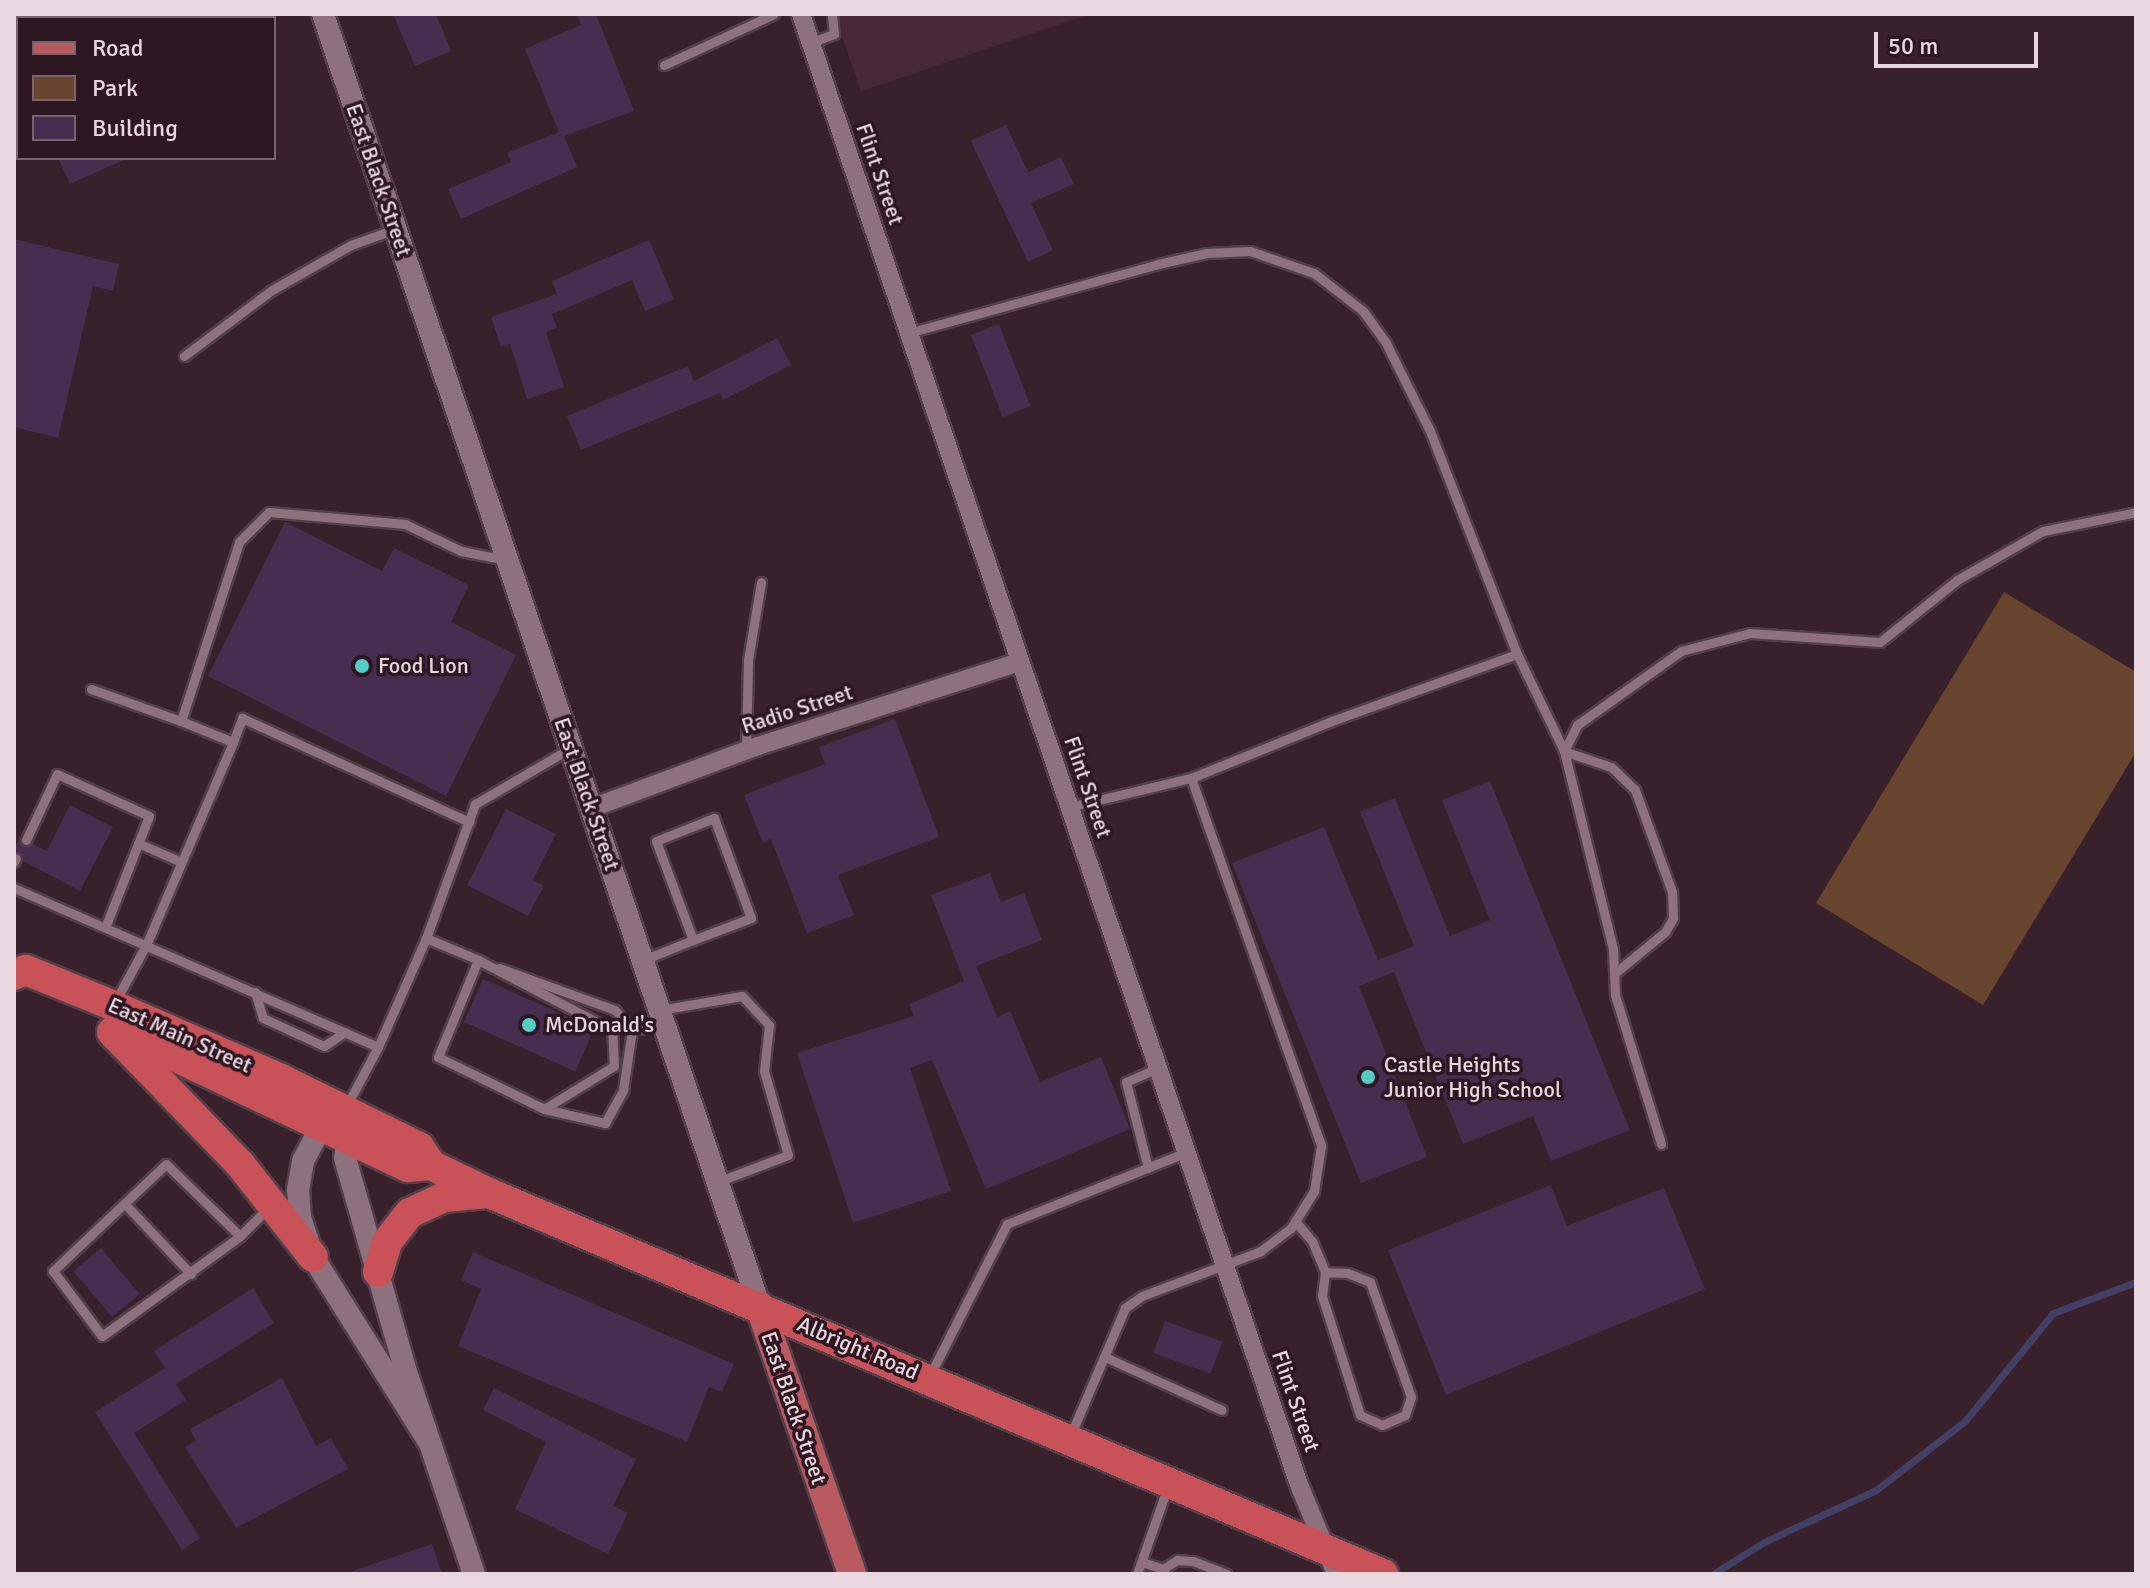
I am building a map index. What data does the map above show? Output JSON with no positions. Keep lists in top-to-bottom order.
{
  "streets": {
    "highway": ["East Main Street", "Albright Road"],
    "main road": ["East Black Street"],
    "street": ["Flint Street", "Radio Street"]
  },
  "crossings": [
    ["Flint Street", "Radio Street"],
    ["Flint Street", "Albright Road"],
    ["East Black Street", "Radio Street"],
    ["East Black Street", "Albright Road"],
    ["East Main Street", "Albright Road"]
  ],
  "places": ["Food Lion", "McDonald's", "Castle Heights Junior High School"],
  "legend": ["Road", "Park", "Building"],
  "scale_bar": "50 m"
}
